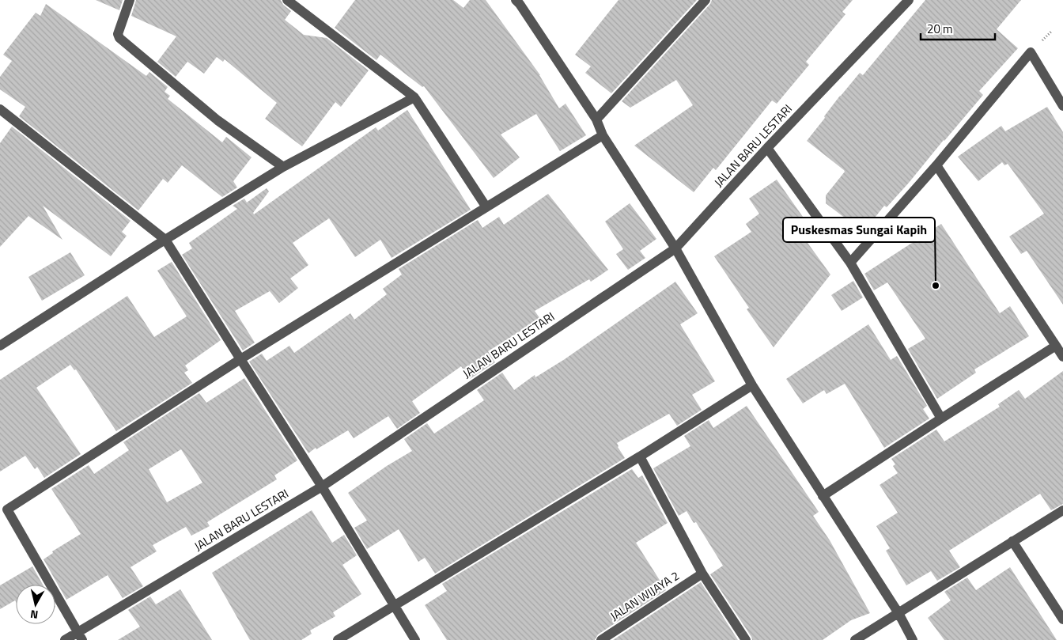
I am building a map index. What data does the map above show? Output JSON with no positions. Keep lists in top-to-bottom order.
{
  "streets": {
    "street": ["JALAN BARU LESTARI", "JALAN WIJAYA 2"]
  },
  "places": ["Puskesmas Sungai Kapih"],
  "scale_bar": "20 m",
  "north": "bottom"
}
